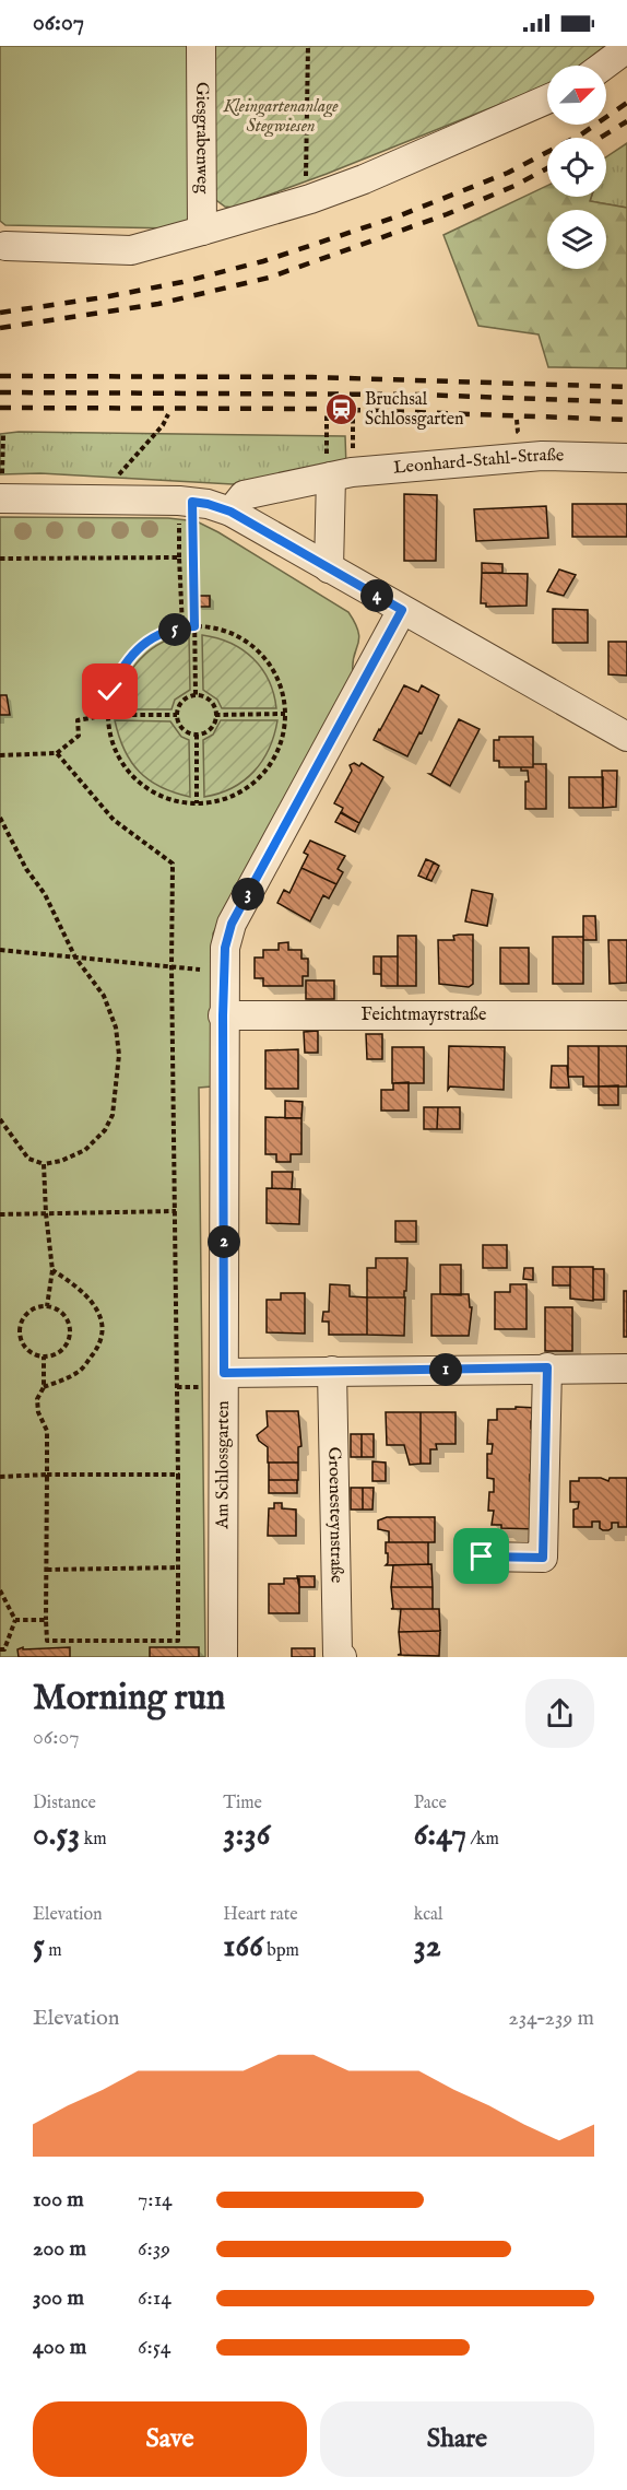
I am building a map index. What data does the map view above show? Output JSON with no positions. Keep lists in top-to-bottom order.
{
  "streets": {
    "street": [
      "Giesgrabenweg",
      "Leonhard-Stahl-Straße",
      "Feichtmayrstraße",
      "Am Schlossgarten",
      "Groenesteynstraße"
    ]
  },
  "crossings": [
    ["Feichtmayrstraße", "Am Schlossgarten"]
  ],
  "parks": ["Kleingartenanlage Stegwiesen"],
  "places": {
    "station": ["Bruchsal Schlossgarten"]
  },
  "north": "top right",
  "page": {
    "status": "06:07",
    "pins": [
      "4",
      "5",
      "3",
      "2",
      "1"
    ],
    "heading": ["Morning run", "06:07"],
    "stats": [
      ["Distance", "0.53 km"],
      ["Time", "3:36"],
      ["Pace", "6:47 /km"],
      ["Elevation", "5 m"],
      ["Heart rate", "166 bpm"],
      ["kcal", "32"]
    ],
    "chart": ["Elevation", "234–239 m"],
    "list": [
      {
        "name": "100 m",
        "note": "7:14"
      },
      {
        "name": "200 m",
        "note": "6:39"
      },
      {
        "name": "300 m",
        "note": "6:14"
      },
      {
        "name": "400 m",
        "note": "6:54"
      }
    ],
    "buttons": ["Save", "Share"]
  }
}
